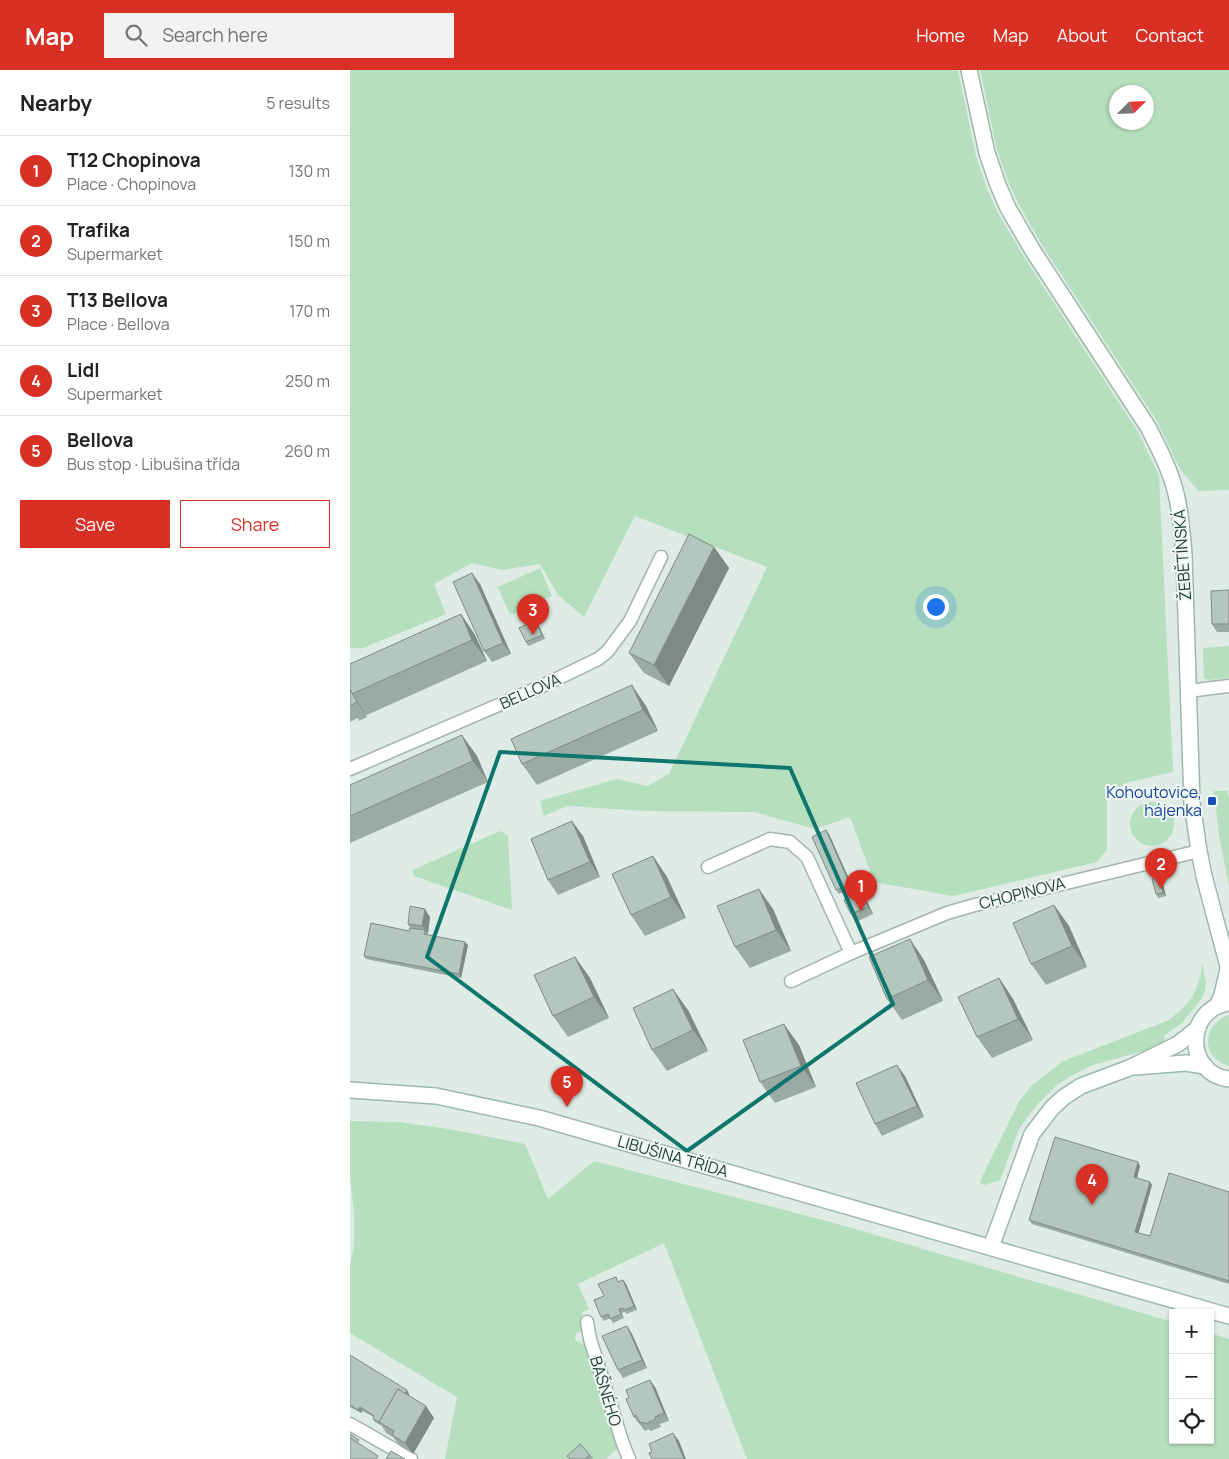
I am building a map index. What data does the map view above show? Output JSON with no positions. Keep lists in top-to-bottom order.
{
  "streets": {
    "street": [
      "ŽEBĚTÍNSKÁ",
      "BELLOVA",
      "CHOPINOVA",
      "LIBUŠINA TŘÍDA",
      "BAŠNÉHO"
    ]
  },
  "crossings": [
    ["ŽEBĚTÍNSKÁ", "CHOPINOVA"]
  ],
  "places": {
    "transit": ["Kohoutovice, hájenka"]
  },
  "north": "top right",
  "page": {
    "header": "Map",
    "search": "Search here",
    "nav": [
      "Home",
      "Map",
      "About",
      "Contact"
    ],
    "heading": ["Nearby", "5 results"],
    "list": [
      {
        "mark": "1",
        "name": "T12 Chopinova",
        "note": "Place · Chopinova",
        "value": "130 m"
      },
      {
        "mark": "2",
        "name": "Trafika",
        "note": "Supermarket",
        "value": "150 m"
      },
      {
        "mark": "3",
        "name": "T13 Bellova",
        "note": "Place · Bellova",
        "value": "170 m"
      },
      {
        "mark": "4",
        "name": "Lidl",
        "note": "Supermarket",
        "value": "250 m"
      },
      {
        "mark": "5",
        "name": "Bellova",
        "note": "Bus stop · Libušina třída",
        "value": "260 m"
      }
    ],
    "buttons": ["Save", "Share"],
    "pins": [
      "3",
      "2",
      "1",
      "5",
      "4"
    ],
    "map_buttons": ["+", "−"]
  }
}
